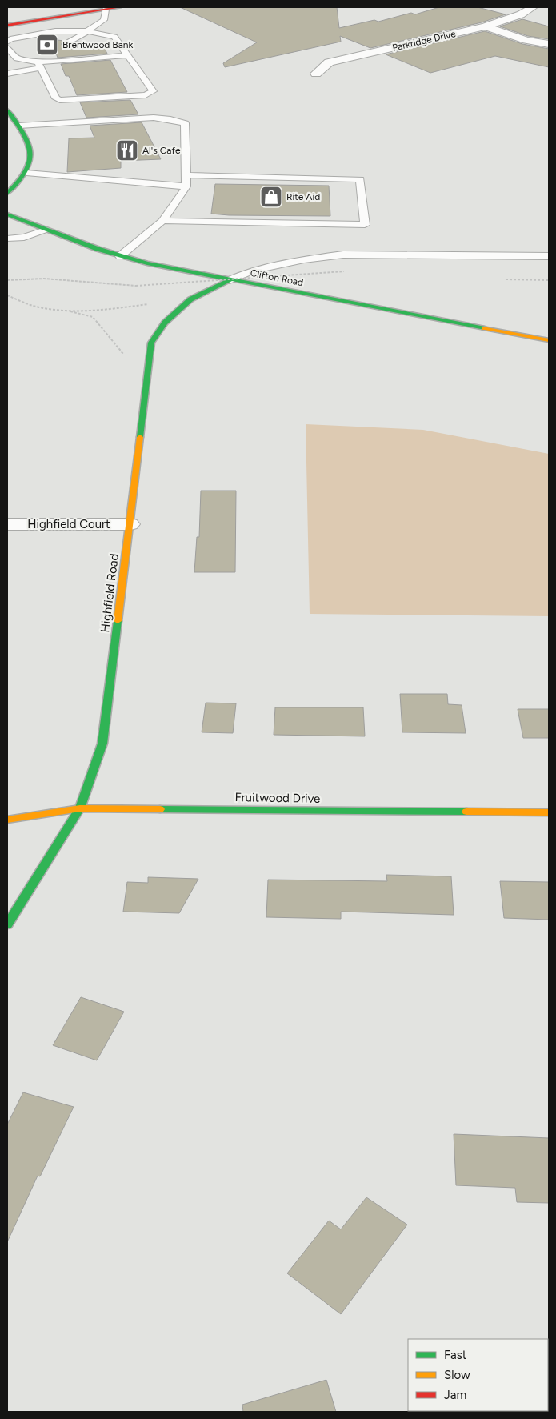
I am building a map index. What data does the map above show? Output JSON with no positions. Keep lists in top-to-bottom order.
{
  "streets": {
    "street": [
      "Parkridge Drive",
      "Clifton Road",
      "Highfield Court",
      "Highfield Road",
      "Fruitwood Drive"
    ]
  },
  "crossings": [
    ["Clifton Road", "Highfield Road"],
    ["Highfield Court", "Highfield Road"],
    ["Highfield Road", "Fruitwood Drive"]
  ],
  "places": {
    "bank": ["Brentwood Bank"],
    "restaurant": ["Al's Cafe"],
    "shop": ["Rite Aid"]
  },
  "legend": ["Fast", "Slow", "Jam"]
}
